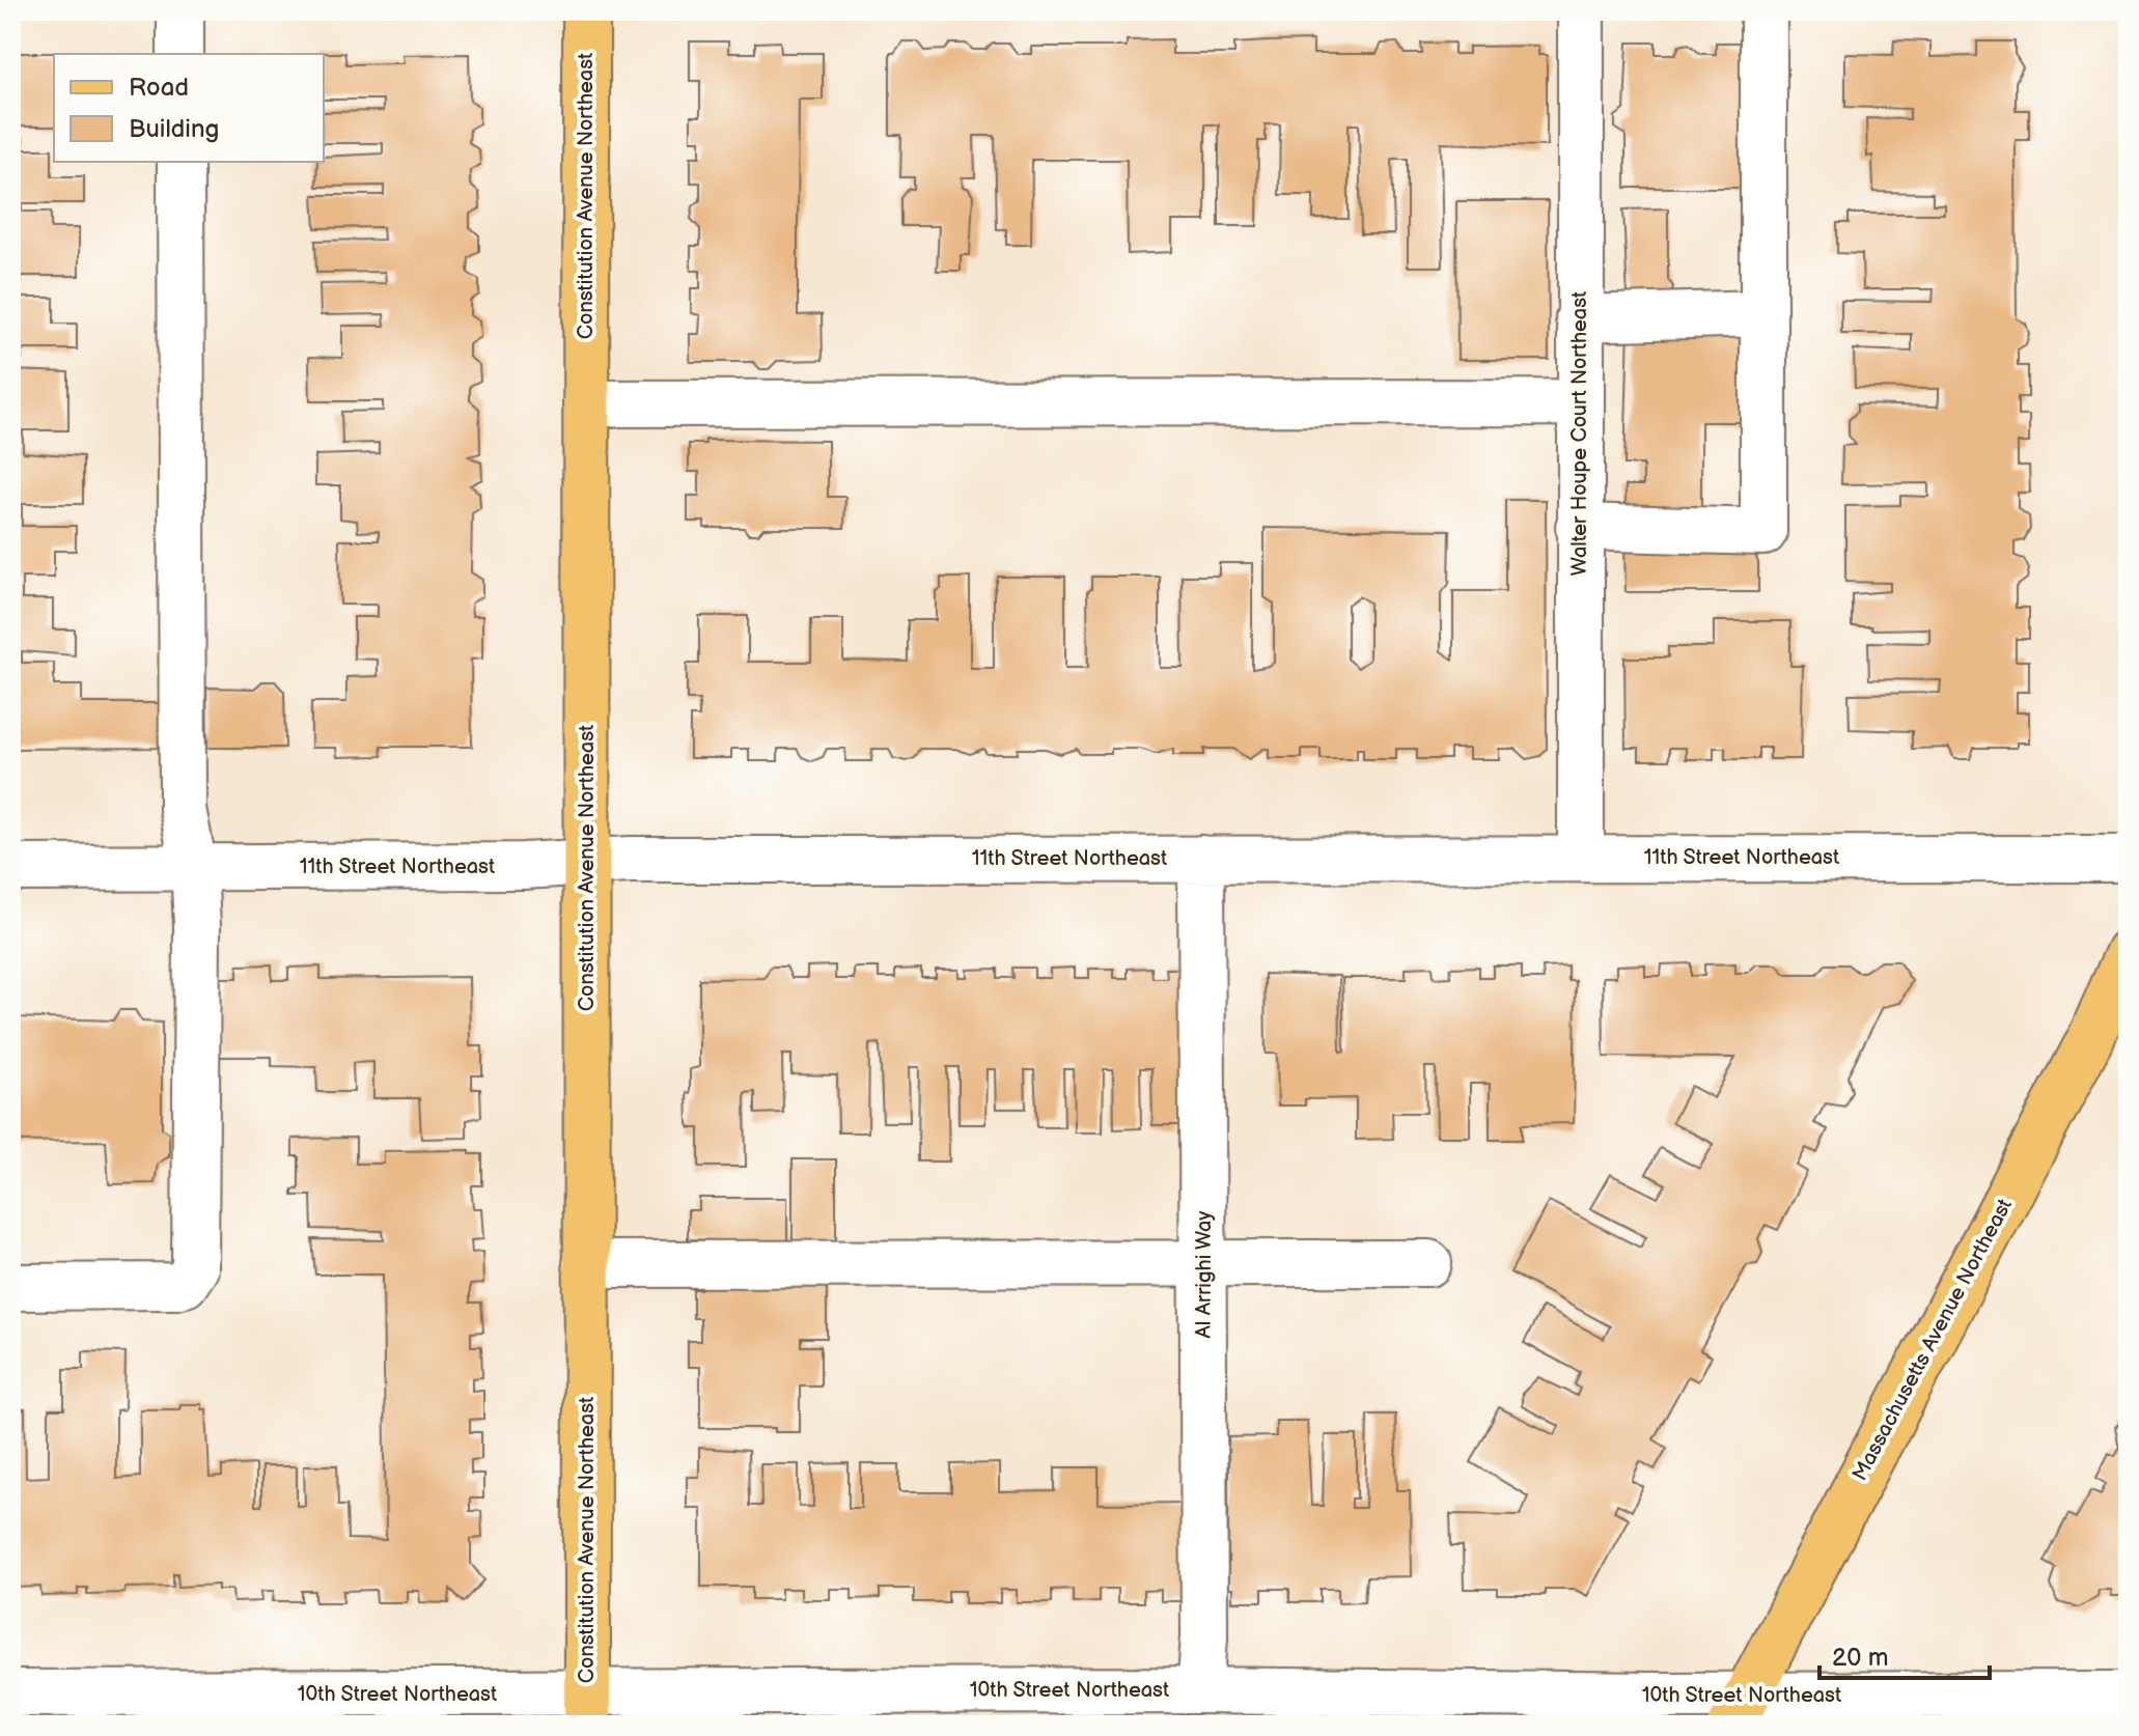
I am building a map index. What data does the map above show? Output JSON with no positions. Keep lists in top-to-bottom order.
{
  "streets": {
    "main road": ["Constitution Avenue Northeast", "Massachusetts Avenue Northeast"],
    "street": [
      "Walter Houpe Court Northeast",
      "11th Street Northeast",
      "Al Arrighi Way",
      "10th Street Northeast"
    ]
  },
  "crossings": [
    ["Constitution Avenue Northeast", "11th Street Northeast"],
    ["Constitution Avenue Northeast", "10th Street Northeast"],
    ["Walter Houpe Court Northeast", "11th Street Northeast"],
    ["11th Street Northeast", "Al Arrighi Way"],
    ["Al Arrighi Way", "10th Street Northeast"],
    ["Massachusetts Avenue Northeast", "10th Street Northeast"]
  ],
  "legend": ["Road", "Building"],
  "scale_bar": "20 m"
}
